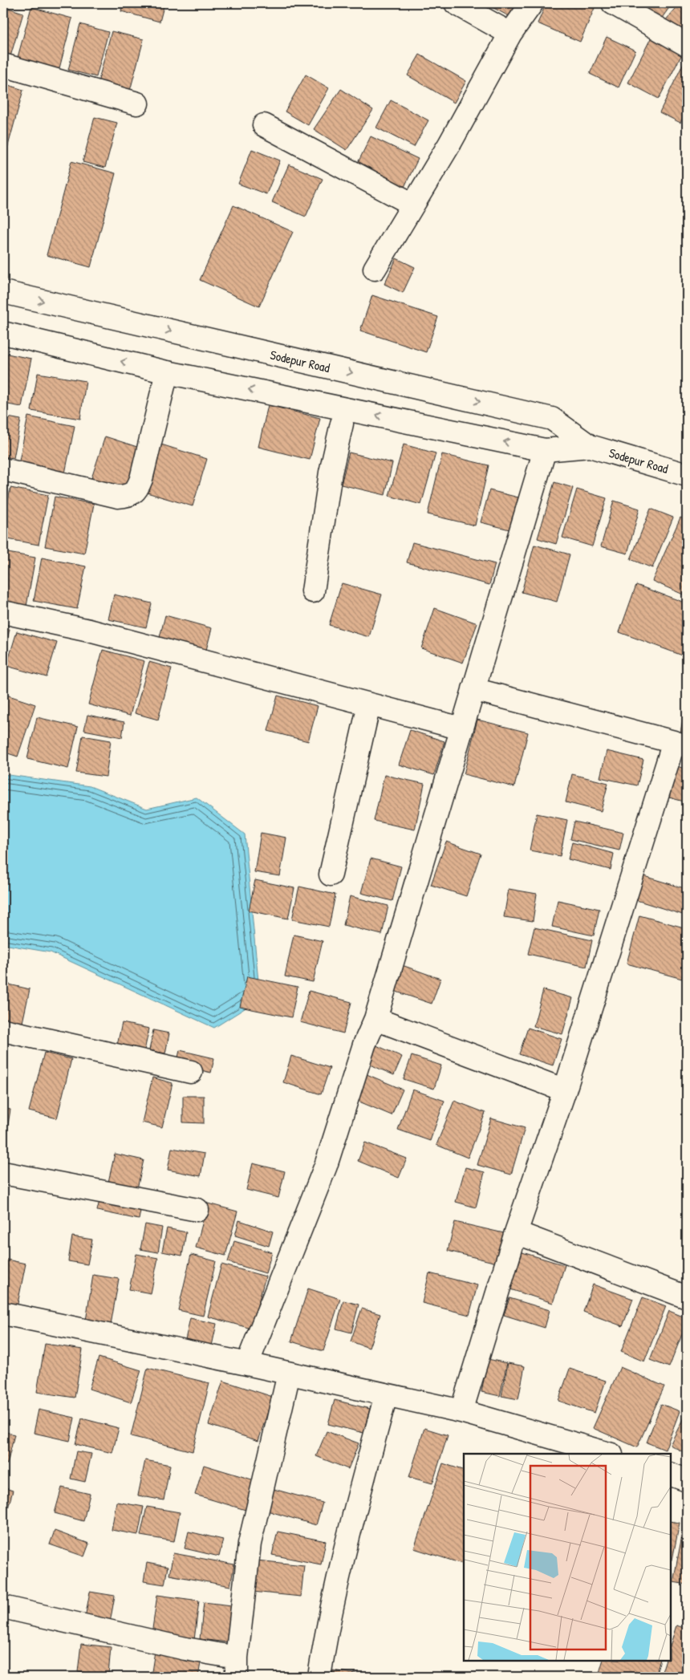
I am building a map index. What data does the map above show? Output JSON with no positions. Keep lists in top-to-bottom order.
{
  "streets": {
    "street": ["Sodepur Road"]
  }
}
